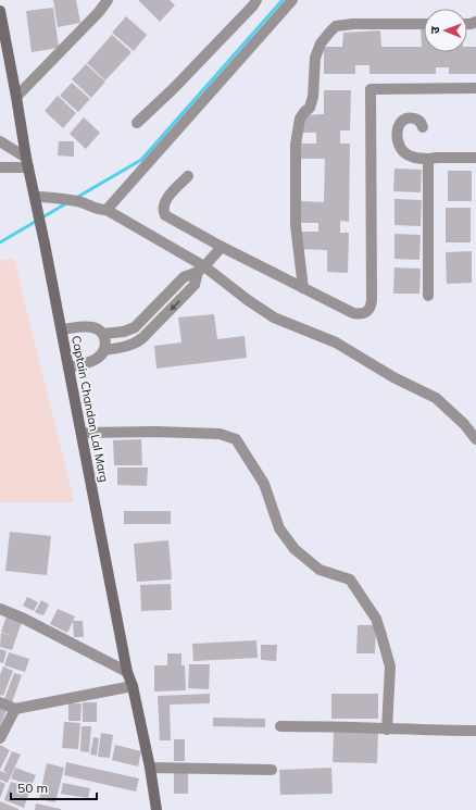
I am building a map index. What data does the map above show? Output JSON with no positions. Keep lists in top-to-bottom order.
{
  "streets": {
    "street": ["Captain Chandan Lal Marg"]
  },
  "scale_bar": "50 m",
  "north": "left"
}
